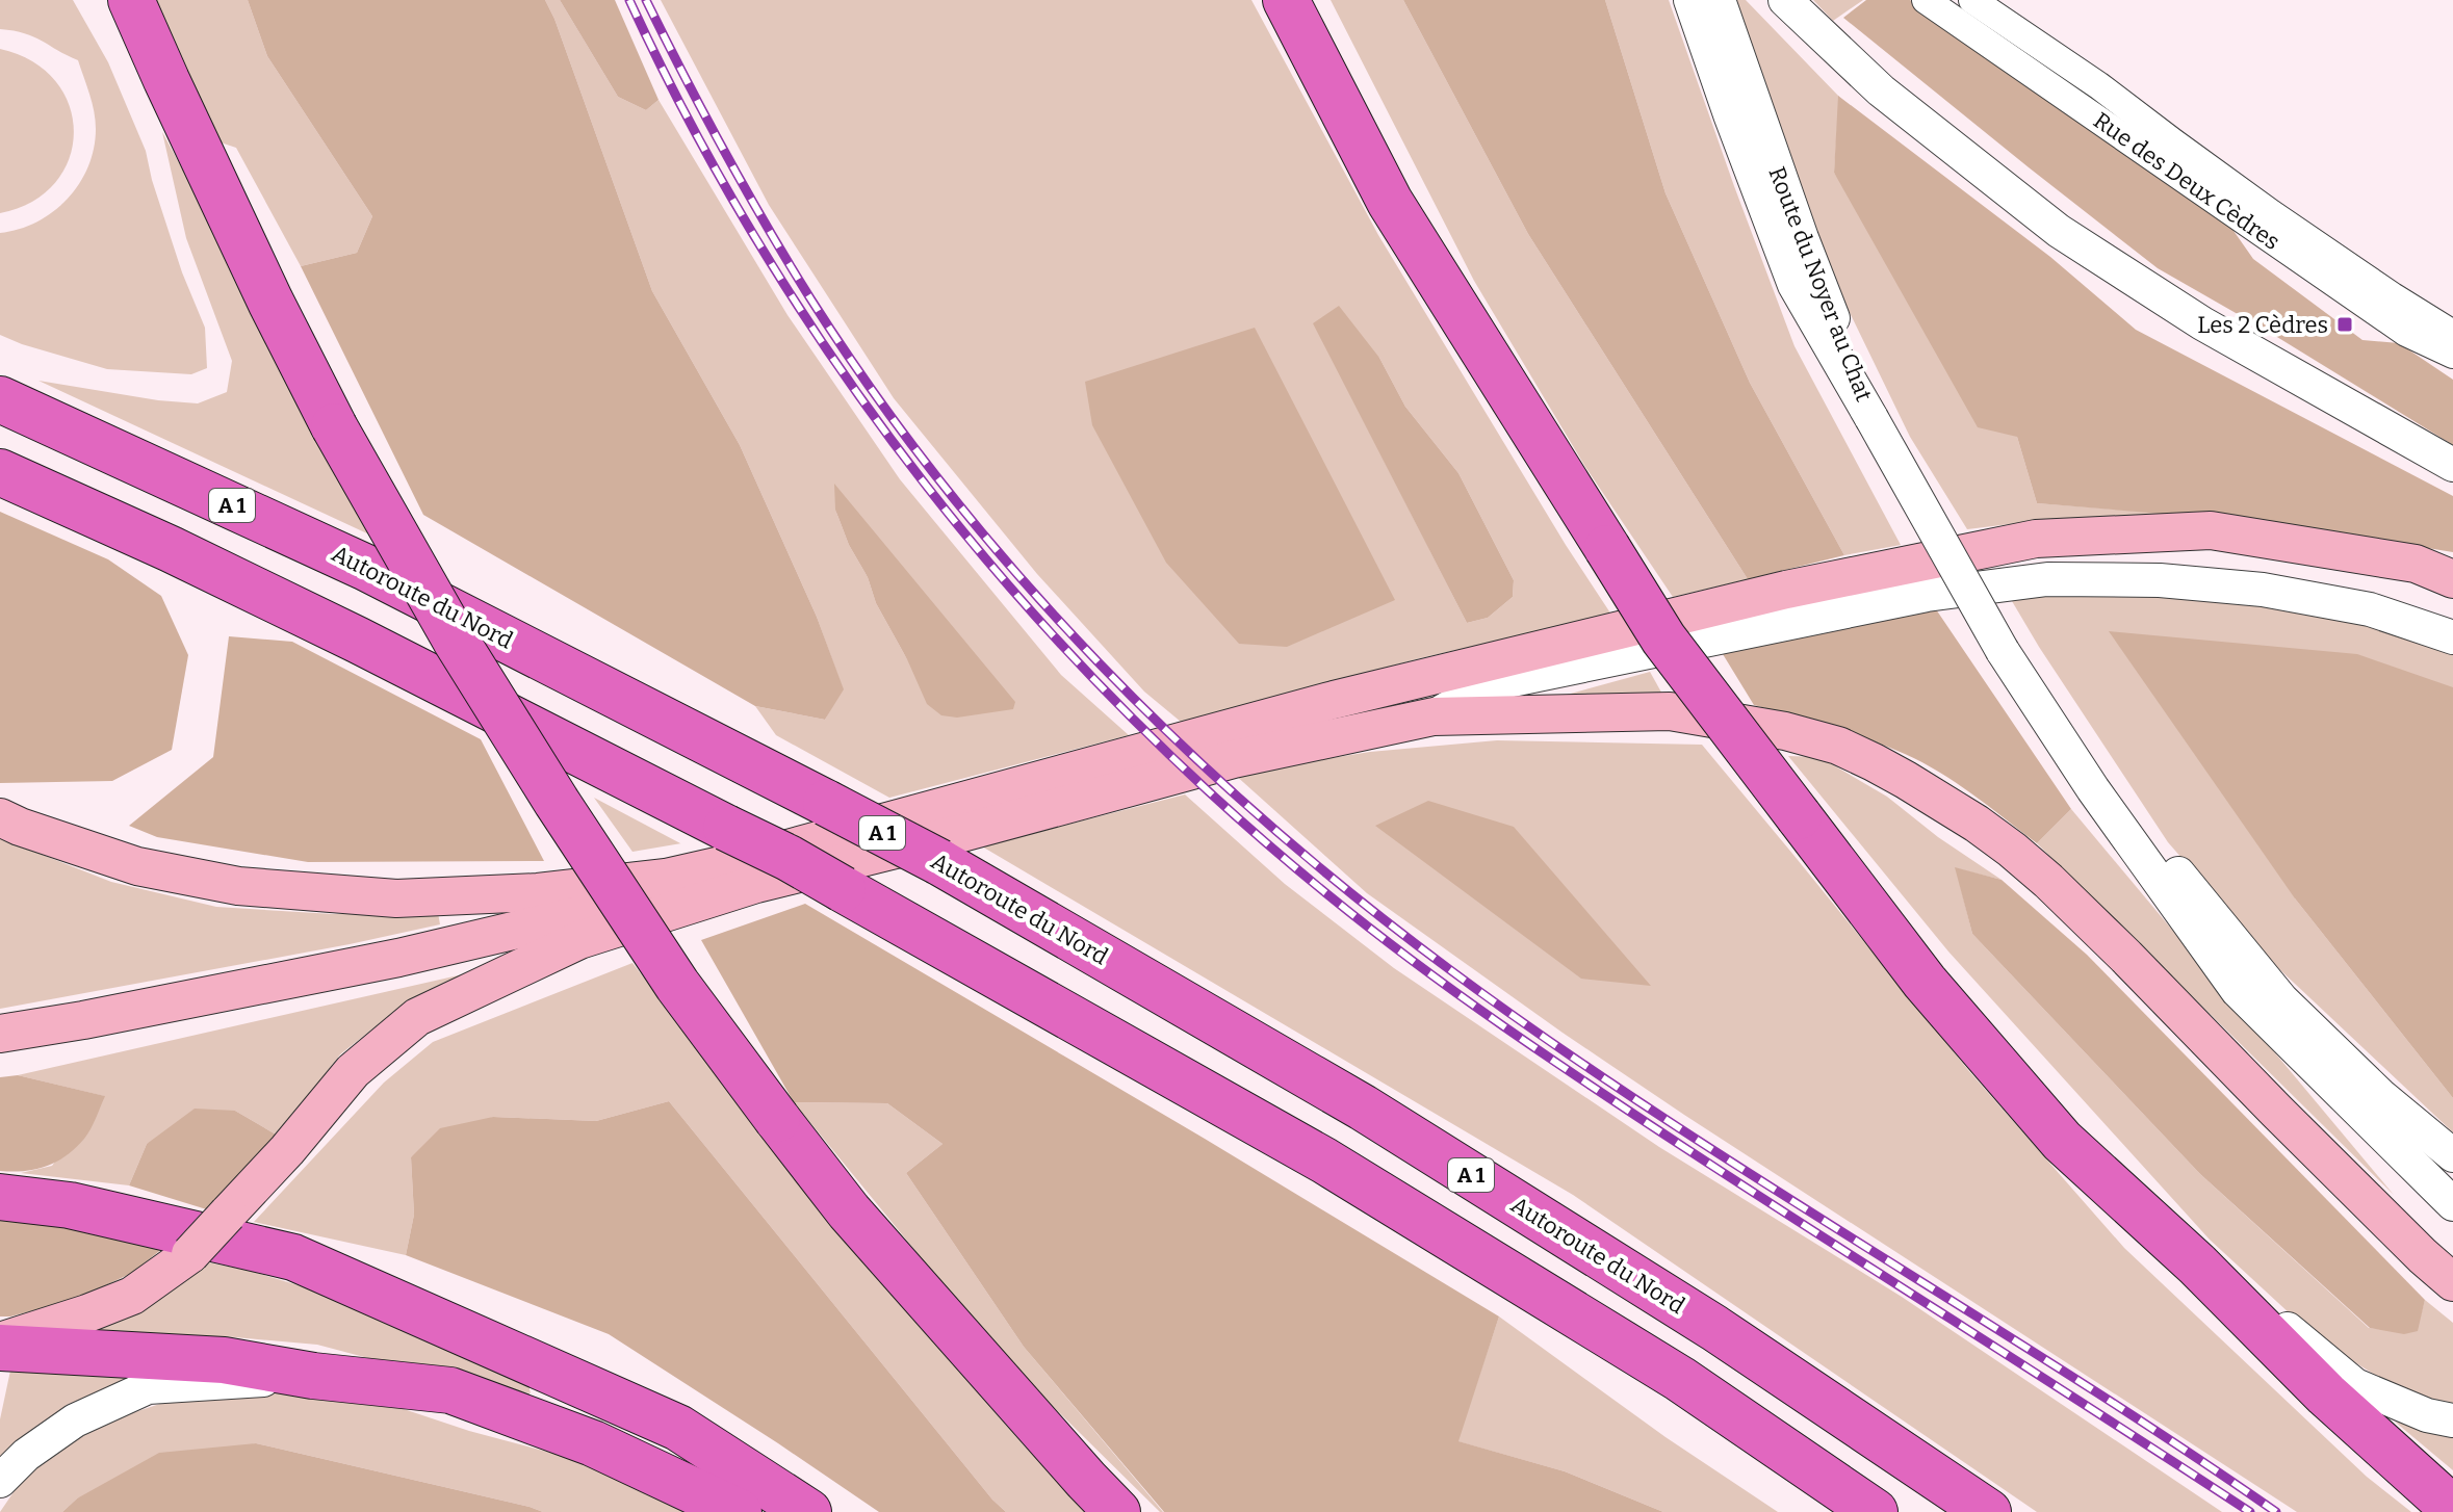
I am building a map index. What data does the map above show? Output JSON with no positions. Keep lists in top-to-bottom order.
{
  "streets": {
    "highway": ["A 1", "Autoroute du Nord"],
    "street": ["Rue des Deux Cèdres", "Route du Noyer au Chat"]
  },
  "places": {
    "transit": ["Les 2 Cèdres"]
  }
}
